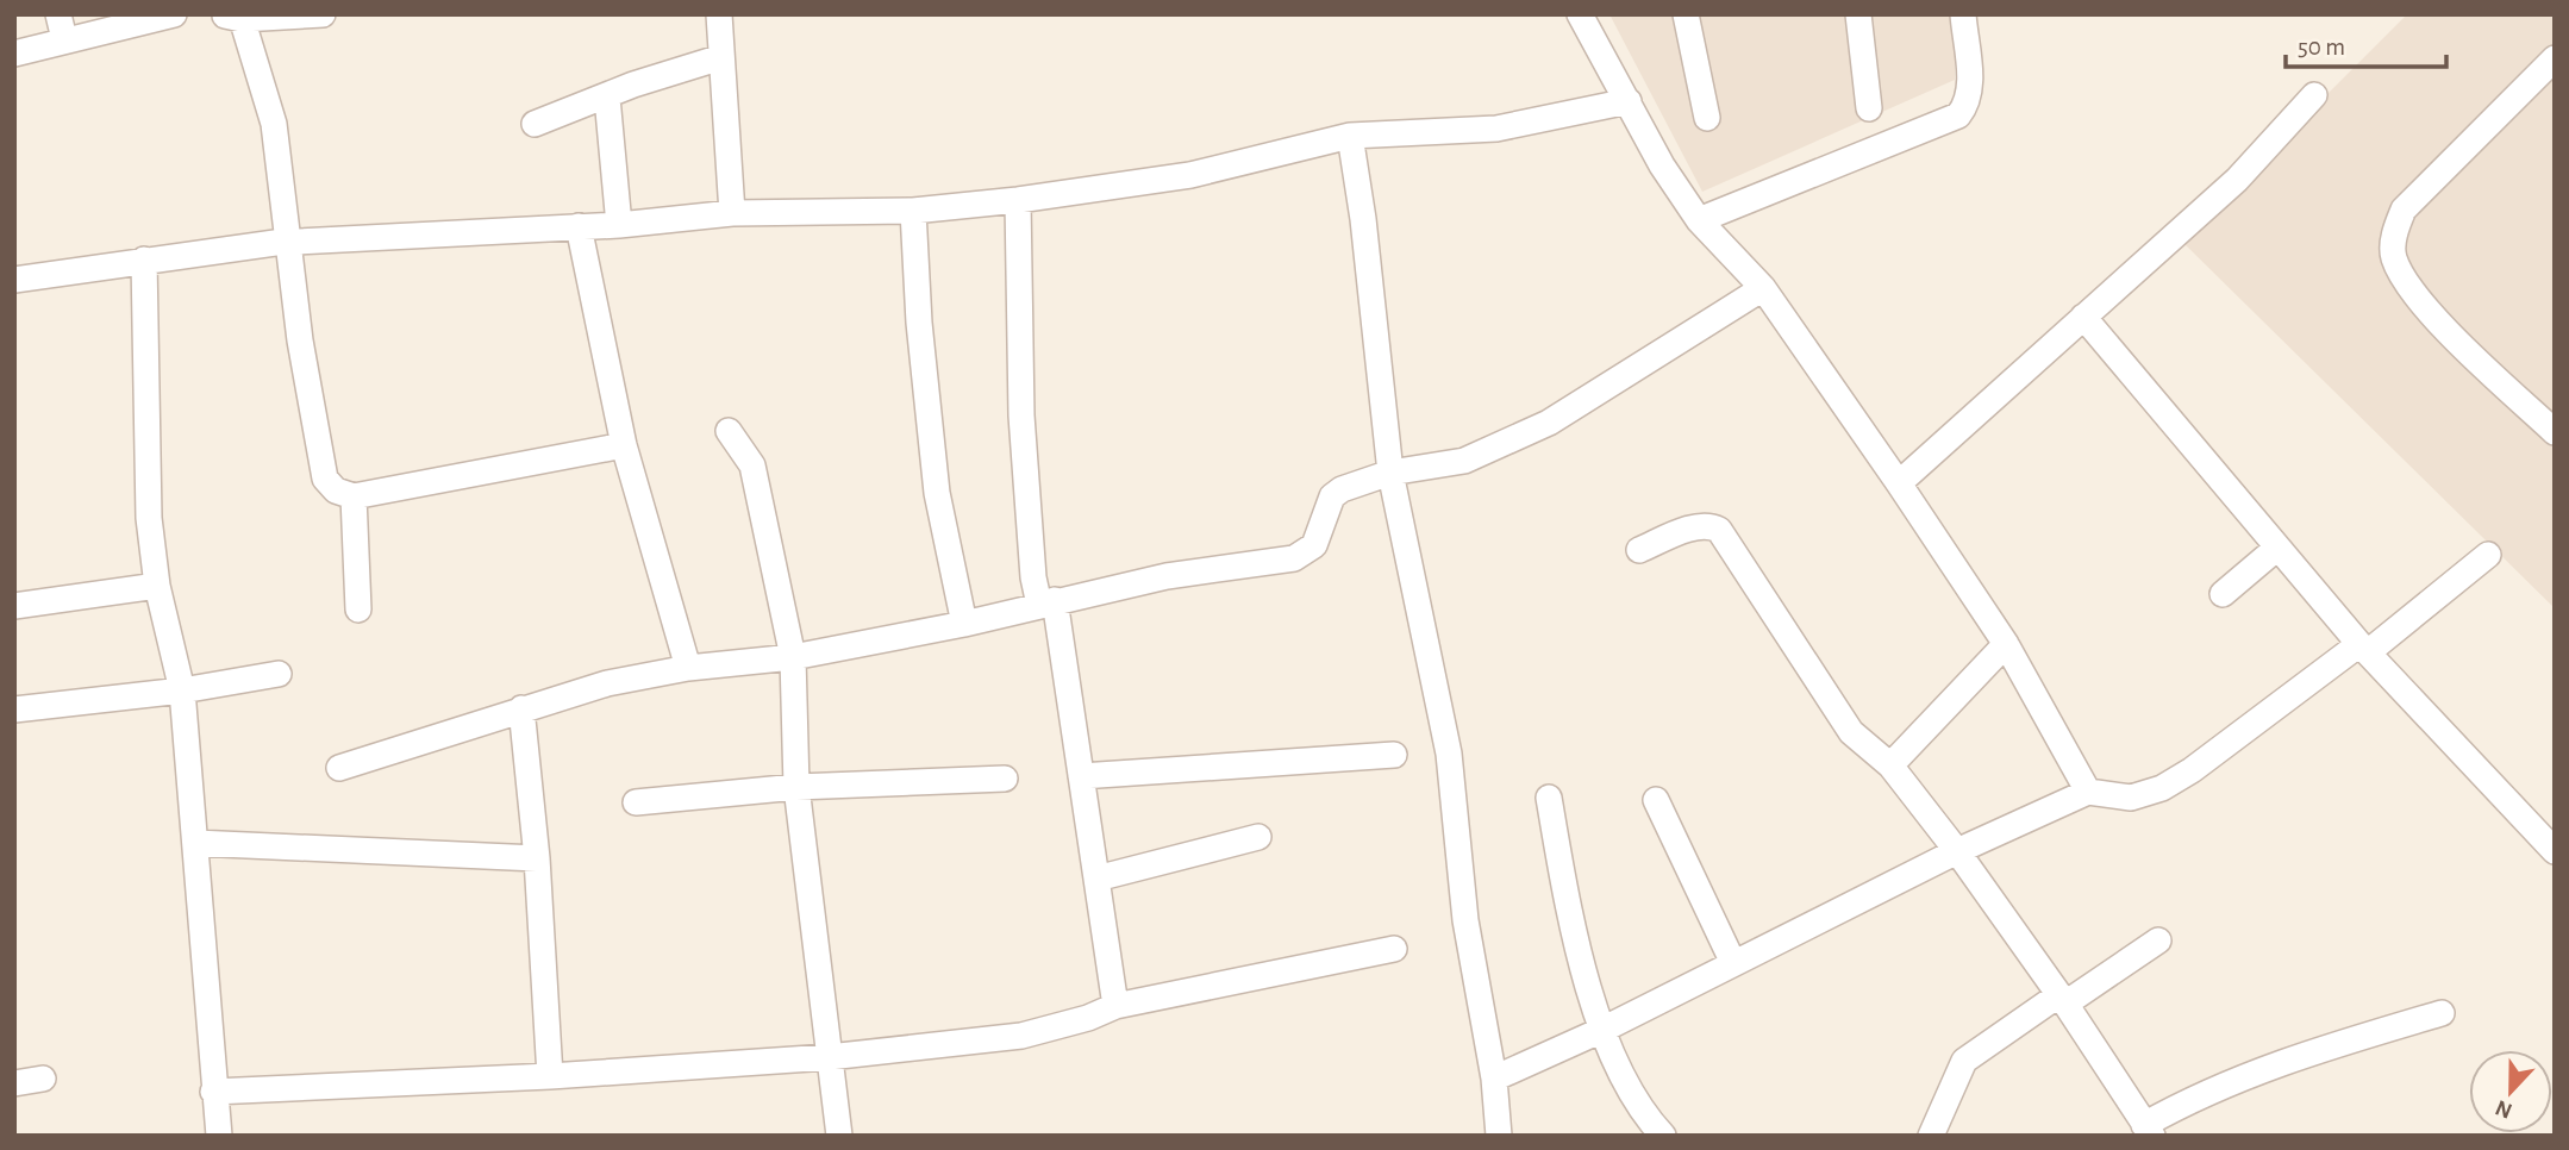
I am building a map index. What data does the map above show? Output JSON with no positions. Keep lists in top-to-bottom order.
{
  "scale_bar": "50 m",
  "north": "bottom"
}
